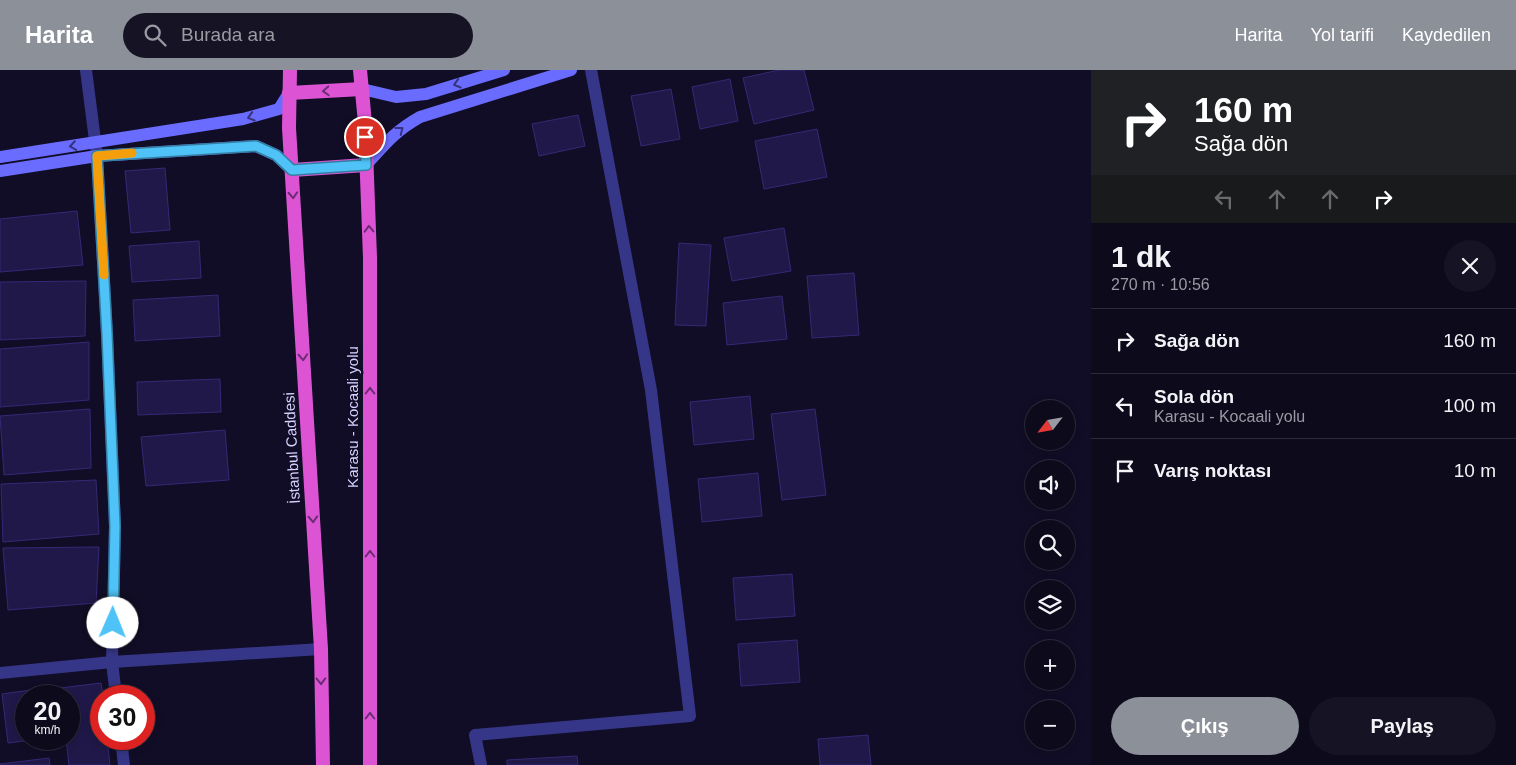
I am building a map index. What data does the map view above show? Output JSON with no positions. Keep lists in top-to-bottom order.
{
  "streets": {
    "highway": ["Karasu - Kocaali yolu", "İstanbul Caddesi"]
  },
  "one_way": ["Karasu - Kocaali yolu", "İstanbul Caddesi"],
  "north": "bottom left",
  "page": {
    "header": "Harita",
    "search": "Burada ara",
    "nav": ["Harita", "Yol tarifi", "Kaydedilen"],
    "turn": ["160 m", "Sağa dön"],
    "heading": ["1 dk", "270 m · 10:56"],
    "list": [
      {
        "name": "Sağa dön",
        "value": "160 m"
      },
      {
        "name": "Sola dön",
        "note": "Karasu - Kocaali yolu",
        "value": "100 m"
      },
      {
        "name": "Varış noktası",
        "value": "10 m"
      }
    ],
    "map_buttons": ["+", "−"],
    "speed": "20 km/h",
    "limit": "30",
    "buttons": ["Çıkış", "Paylaş"]
  }
}
